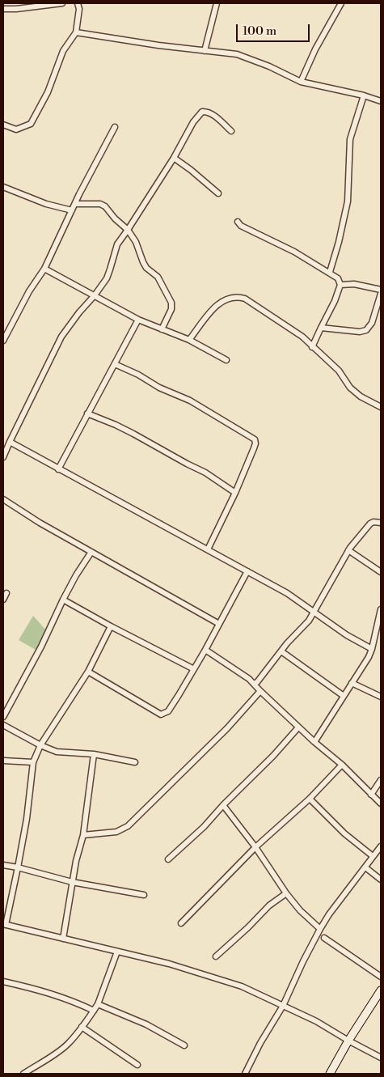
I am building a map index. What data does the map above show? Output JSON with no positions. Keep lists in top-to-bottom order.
{
  "scale_bar": "100 m"
}
